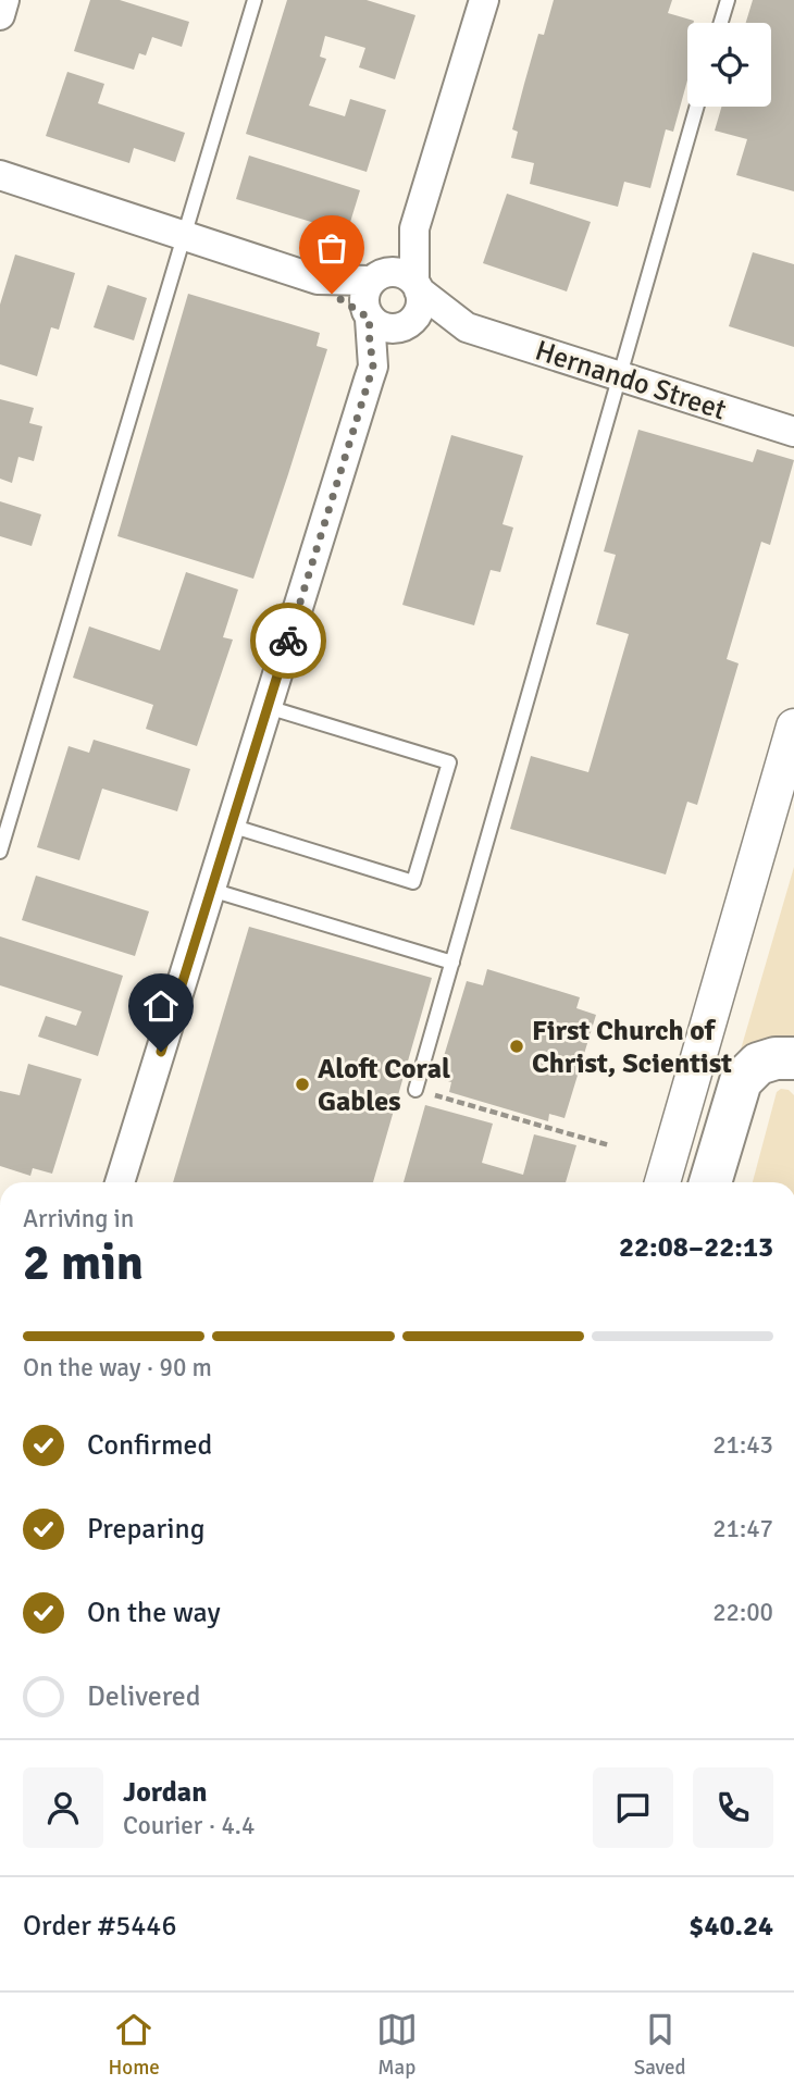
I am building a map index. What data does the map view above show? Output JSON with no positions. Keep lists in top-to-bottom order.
{
  "streets": {
    "street": ["Hernando Street"]
  },
  "places": ["First Church of Christ, Scientist", "Aloft Coral Gables"],
  "page": {
    "heading": ["2 min", "Arriving in", "22:08–22:13"],
    "panel": [
      "Jordan",
      "Courier · 4.4",
      "Order #5446",
      "$40.24"
    ],
    "bar": "On the way · 90 m",
    "list": [
      ["Confirmed", "21:43"],
      ["Preparing", "21:47"],
      ["On the way", "22:00"],
      "Delivered"
    ],
    "tabs": ["Home", "Map", "Saved"]
  }
}
